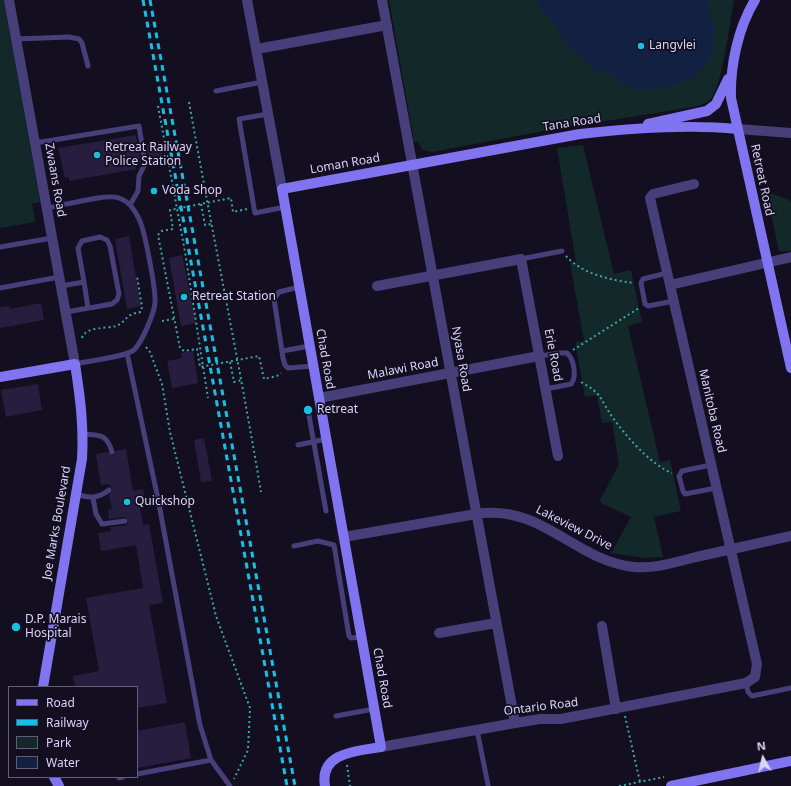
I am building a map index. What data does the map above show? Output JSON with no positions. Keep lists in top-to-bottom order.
{
  "streets": {
    "street": [
      "Tana Road",
      "Loman Road",
      "Zwaans Road",
      "Retreat Road",
      "Erie Road",
      "Chad Road",
      "Nyasa Road",
      "Malawi Road",
      "Manitoba Road",
      "Joe Marks Boulevard",
      "Lakeview Drive",
      "Ontario Road"
    ]
  },
  "crossings": [
    ["Tana Road", "Loman Road"],
    ["Tana Road", "Retreat Road"],
    ["Tana Road", "Nyasa Road"],
    ["Loman Road", "Chad Road"],
    ["Loman Road", "Nyasa Road"],
    ["Zwaans Road", "Joe Marks Boulevard"],
    ["Erie Road", "Malawi Road"],
    ["Chad Road", "Malawi Road"],
    ["Chad Road", "Lakeview Drive"],
    ["Chad Road", "Ontario Road"],
    ["Nyasa Road", "Malawi Road"],
    ["Nyasa Road", "Lakeview Drive"],
    ["Nyasa Road", "Ontario Road"],
    ["Manitoba Road", "Lakeview Drive"],
    ["Manitoba Road", "Ontario Road"]
  ],
  "places": [
    "Langvlei",
    "Retreat Railway Police Station",
    "Voda Shop",
    "Retreat Station",
    "Retreat",
    "Quickshop",
    "D.P. Marais Hospital"
  ],
  "legend": [
    "Road",
    "Railway",
    "Park",
    "Water"
  ],
  "north": "top"
}
